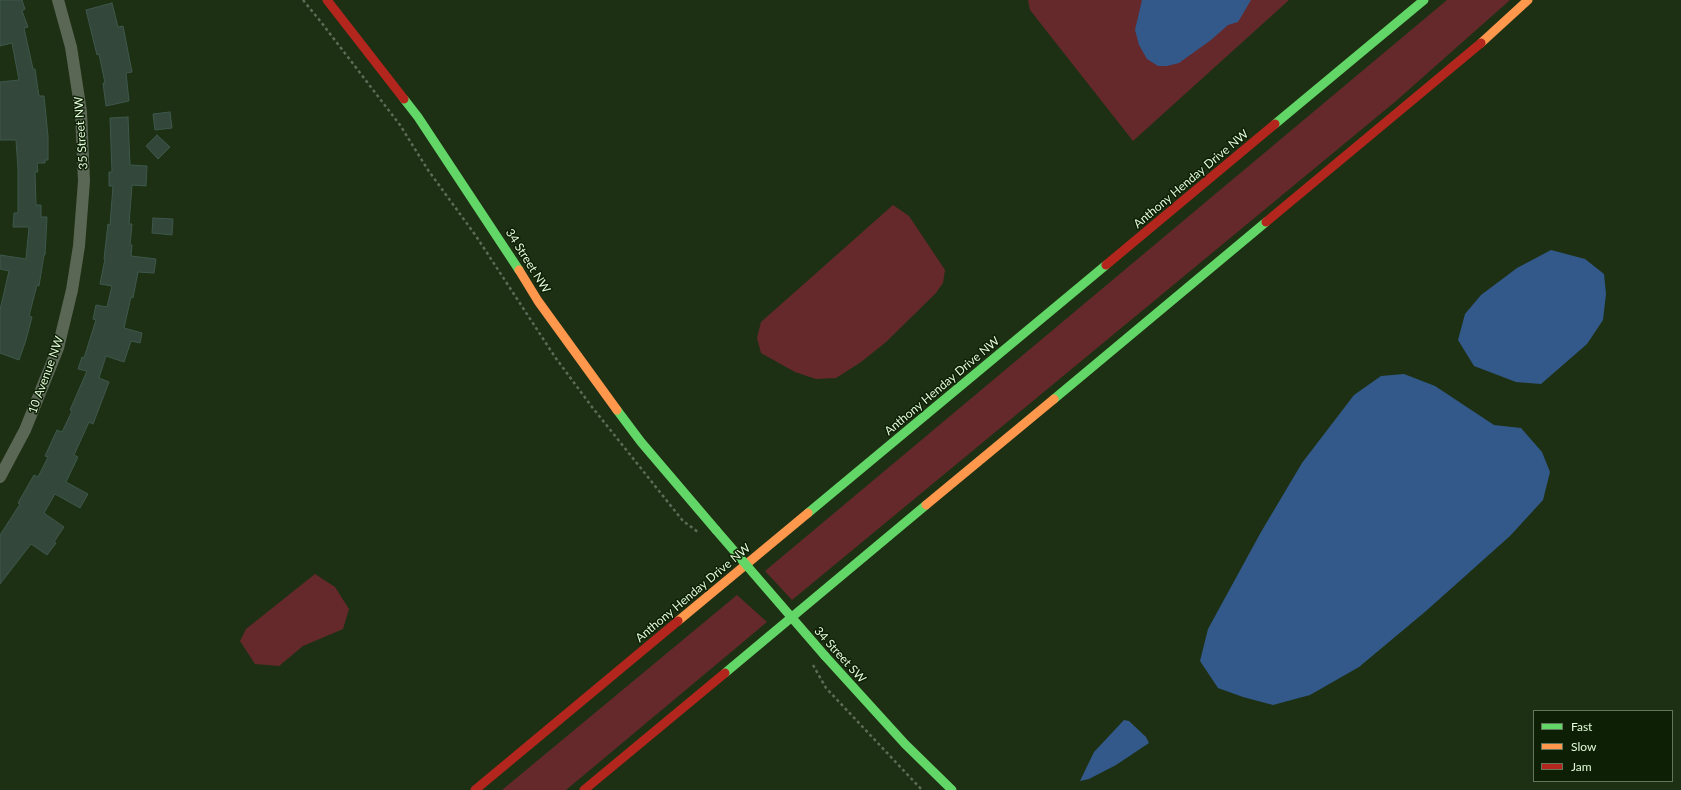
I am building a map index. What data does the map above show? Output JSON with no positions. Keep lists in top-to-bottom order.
{
  "streets": {
    "main road": ["Anthony Henday Drive NW", "34 Street NW", "34 Street SW"],
    "street": ["35 Street NW", "10 Avenue NW"]
  },
  "crossings": [
    ["35 Street NW", "10 Avenue NW"],
    ["34 Street NW", "34 Street SW"]
  ],
  "legend": ["Fast", "Slow", "Jam"]
}
